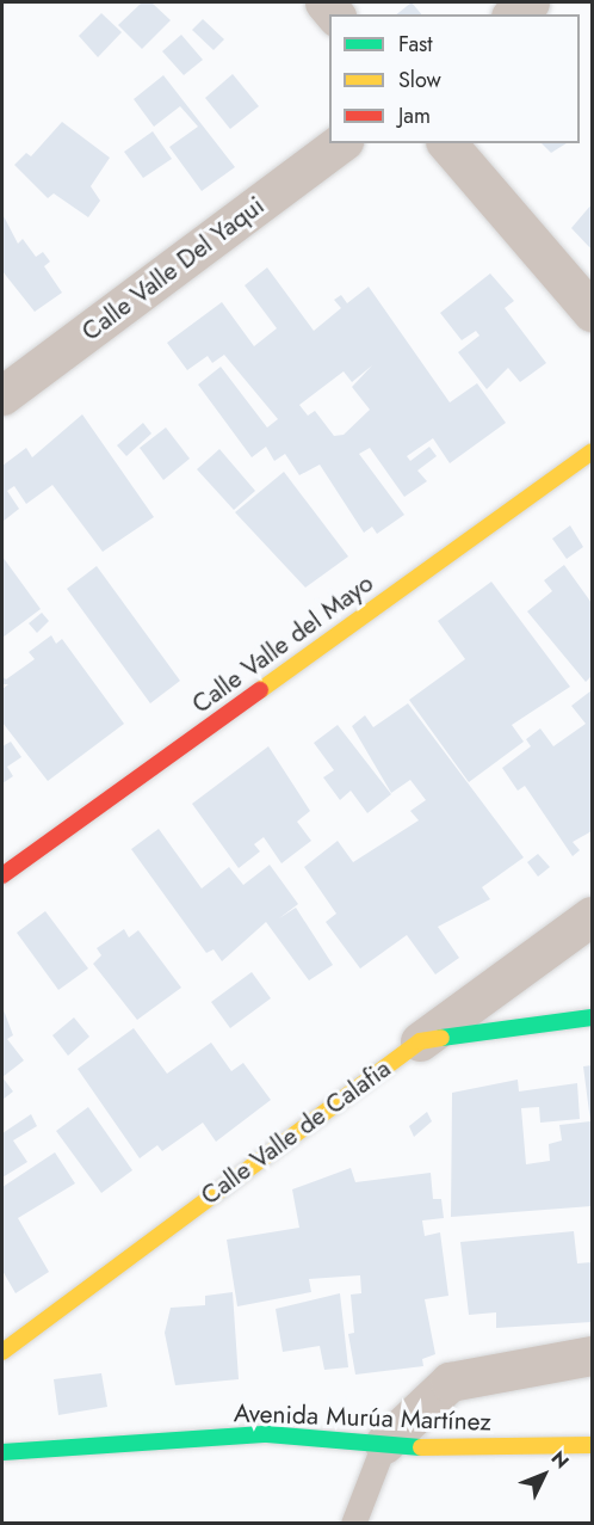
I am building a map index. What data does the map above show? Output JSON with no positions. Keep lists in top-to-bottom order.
{
  "streets": {
    "street": [
      "Calle Valle Del Yaqui",
      "Calle Valle del Mayo",
      "Calle Valle de Calafia",
      "Avenida Murúa Martínez"
    ]
  },
  "legend": ["Fast", "Slow", "Jam"],
  "north": "top right"
}
